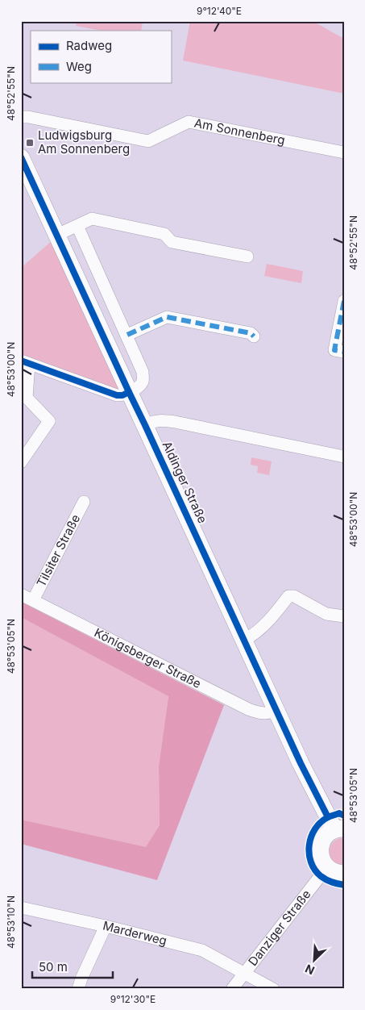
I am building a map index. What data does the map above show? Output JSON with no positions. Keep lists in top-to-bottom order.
{
  "streets": {
    "main road": ["Aldinger Straße"],
    "street": [
      "Am Sonnenberg",
      "Tilsiter Straße",
      "Königsberger Straße",
      "Danziger Straße",
      "Marderweg"
    ]
  },
  "crossings": [
    ["Aldinger Straße", "Königsberger Straße"],
    ["Tilsiter Straße", "Königsberger Straße"],
    ["Danziger Straße", "Marderweg"]
  ],
  "places": {
    "transit": ["Ludwigsburg Am Sonnenberg"]
  },
  "legend": ["Radweg", "Weg"],
  "scale_bar": "50 m",
  "north": "bottom left",
  "coordinates": [
    "9°12'40\"E",
    "48°52'55\"N",
    "48°53'00\"N",
    "48°53'05\"N",
    "48°53'10\"N",
    "9°12'30\"E"
  ]
}
